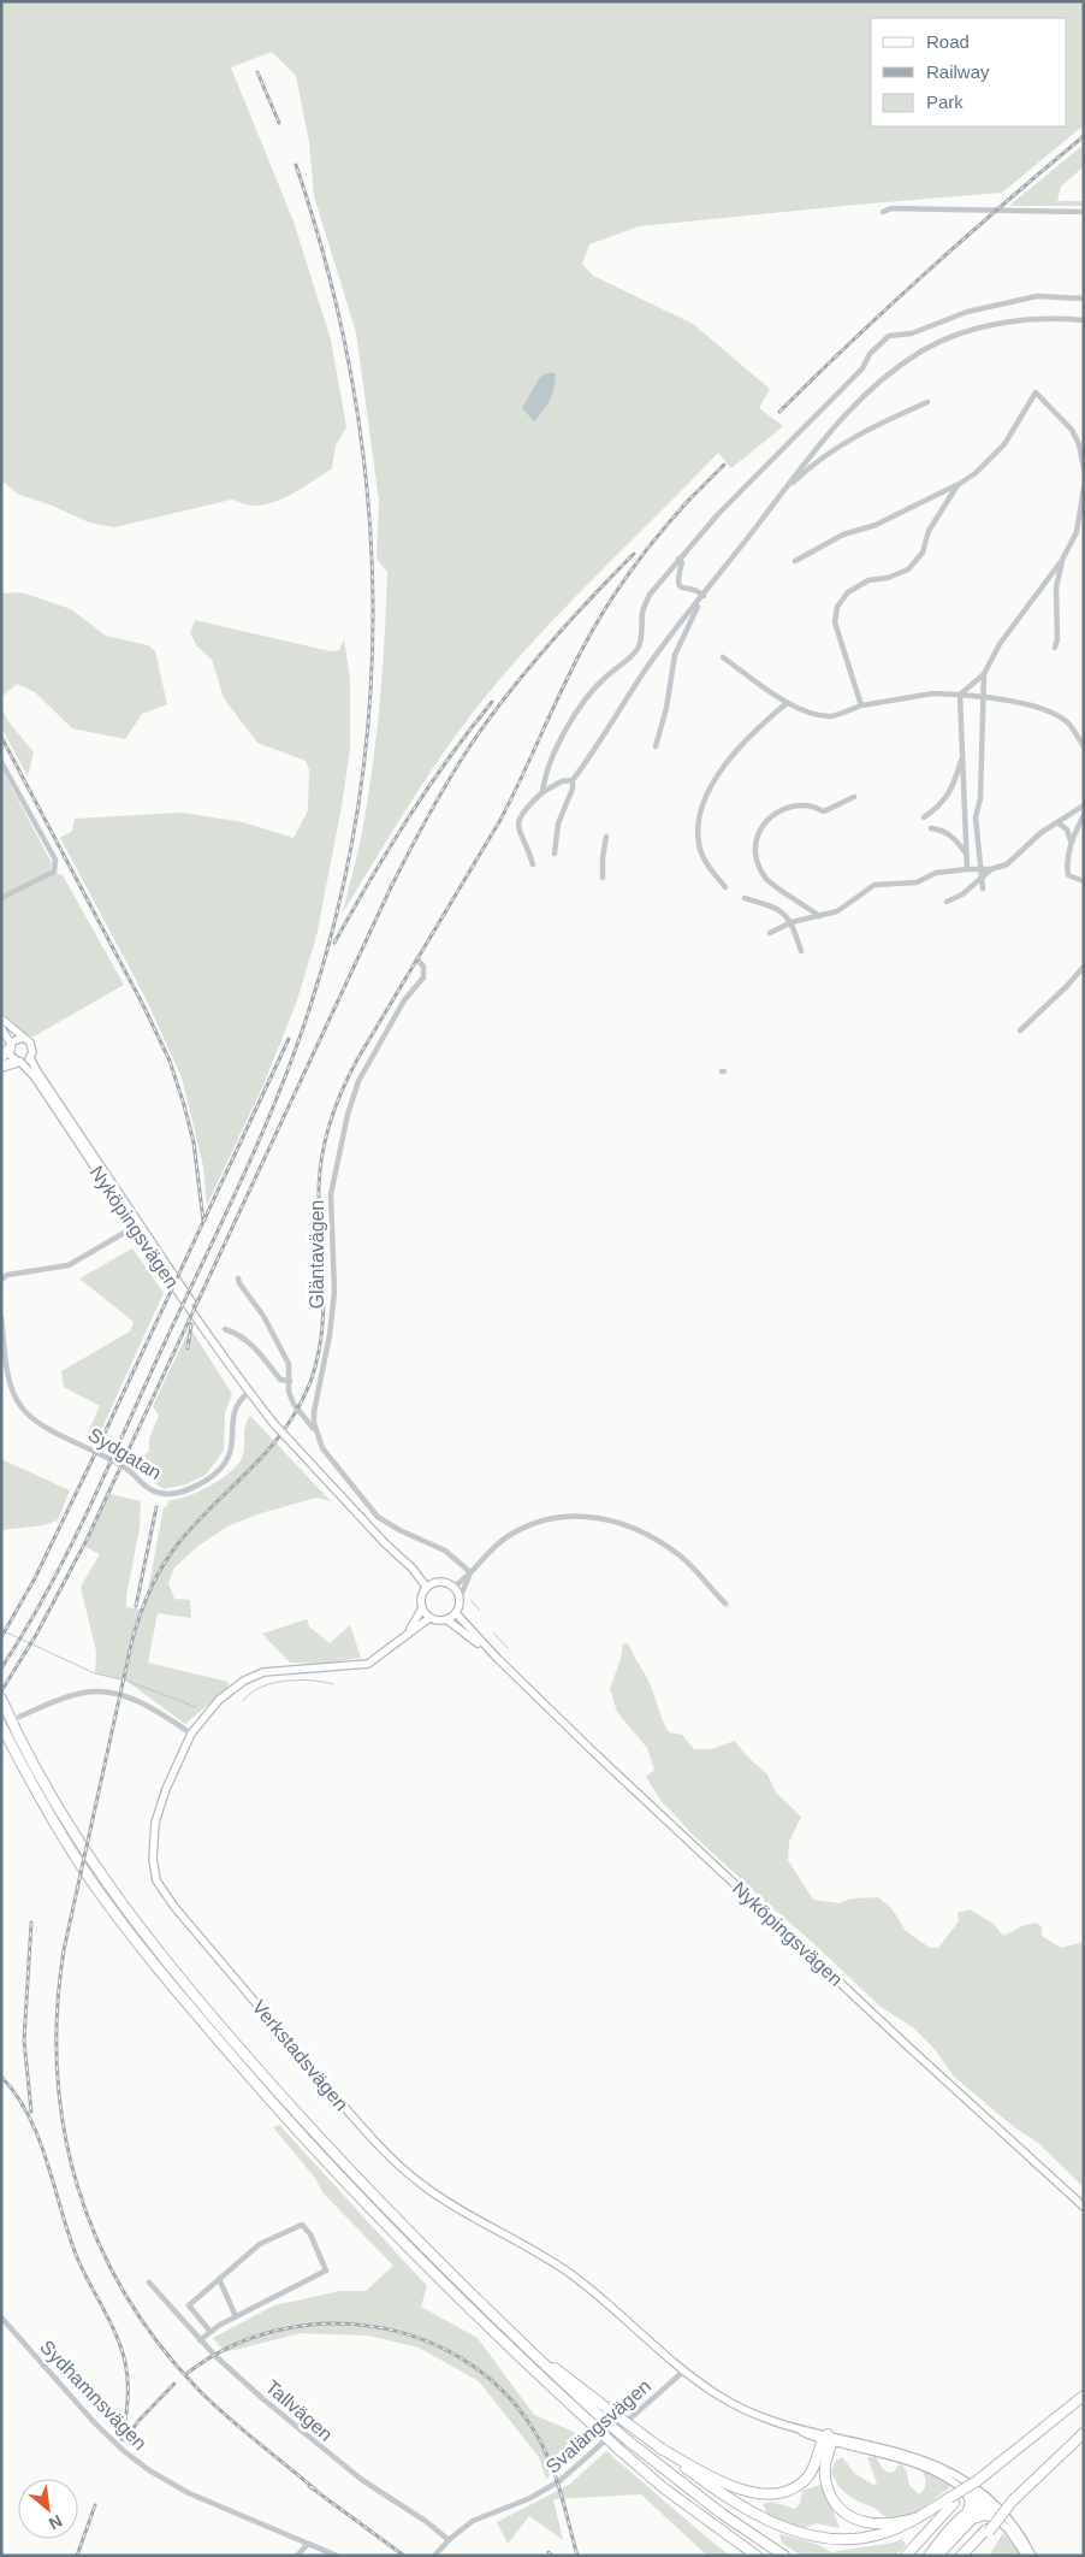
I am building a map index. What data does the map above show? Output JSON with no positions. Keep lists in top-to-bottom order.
{
  "streets": {
    "main road": ["Nyköpingsvägen", "Verkstadsvägen"],
    "street": [
      "Gläntavägen",
      "Sydgatan",
      "Sydhamnsvägen",
      "Tallvägen",
      "Svalängsvägen"
    ]
  },
  "crossings": [
    ["Nyköpingsvägen", "Sydgatan"],
    ["Nyköpingsvägen", "Verkstadsvägen"],
    ["Verkstadsvägen", "Svalängsvägen"],
    ["Tallvägen", "Svalängsvägen"]
  ],
  "legend": ["Road", "Railway", "Park"],
  "north": "bottom right"
}
